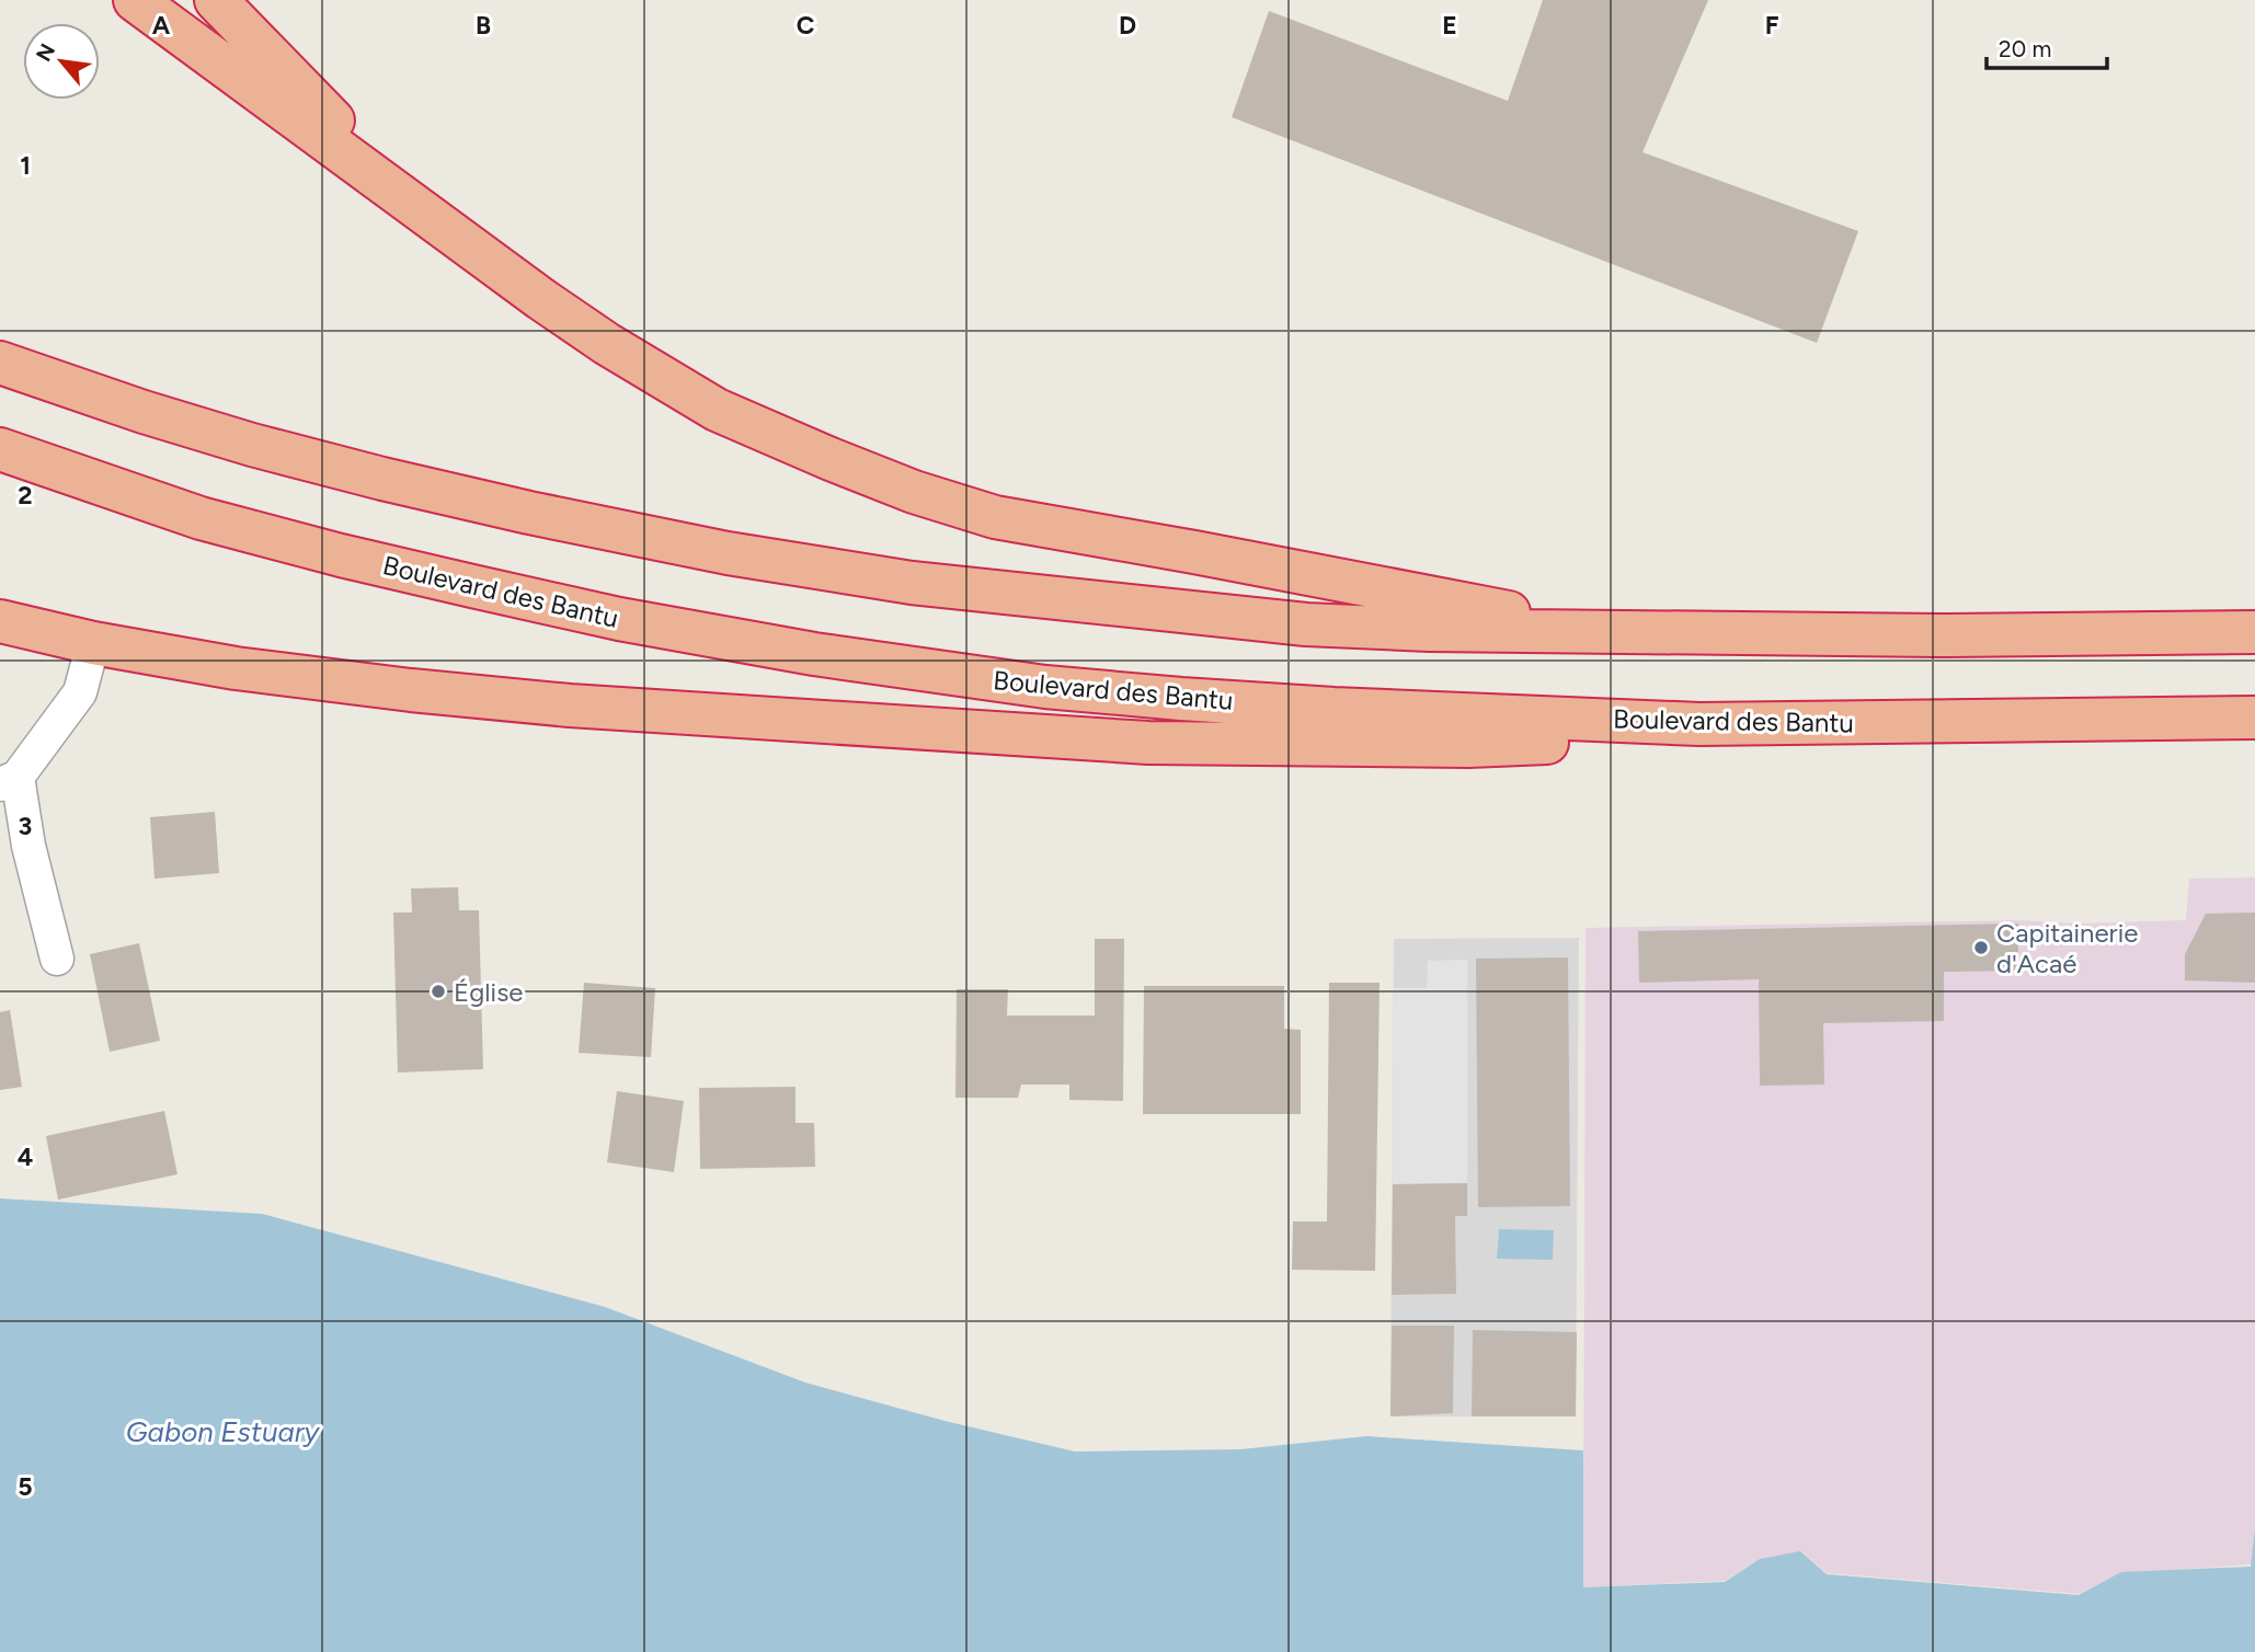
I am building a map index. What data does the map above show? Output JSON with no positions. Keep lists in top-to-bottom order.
{
  "streets": {
    "highway": ["Boulevard des Bantu"]
  },
  "water": ["Gabon Estuary"],
  "places": ["Capitainerie d'Acaé", "Église"],
  "scale_bar": "20 m",
  "north": "top left",
  "grid": {
    "columns": [
      "A",
      "B",
      "C",
      "D",
      "E",
      "F"
    ],
    "rows": [
      "1",
      "2",
      "3",
      "4",
      "5"
    ]
  }
}
